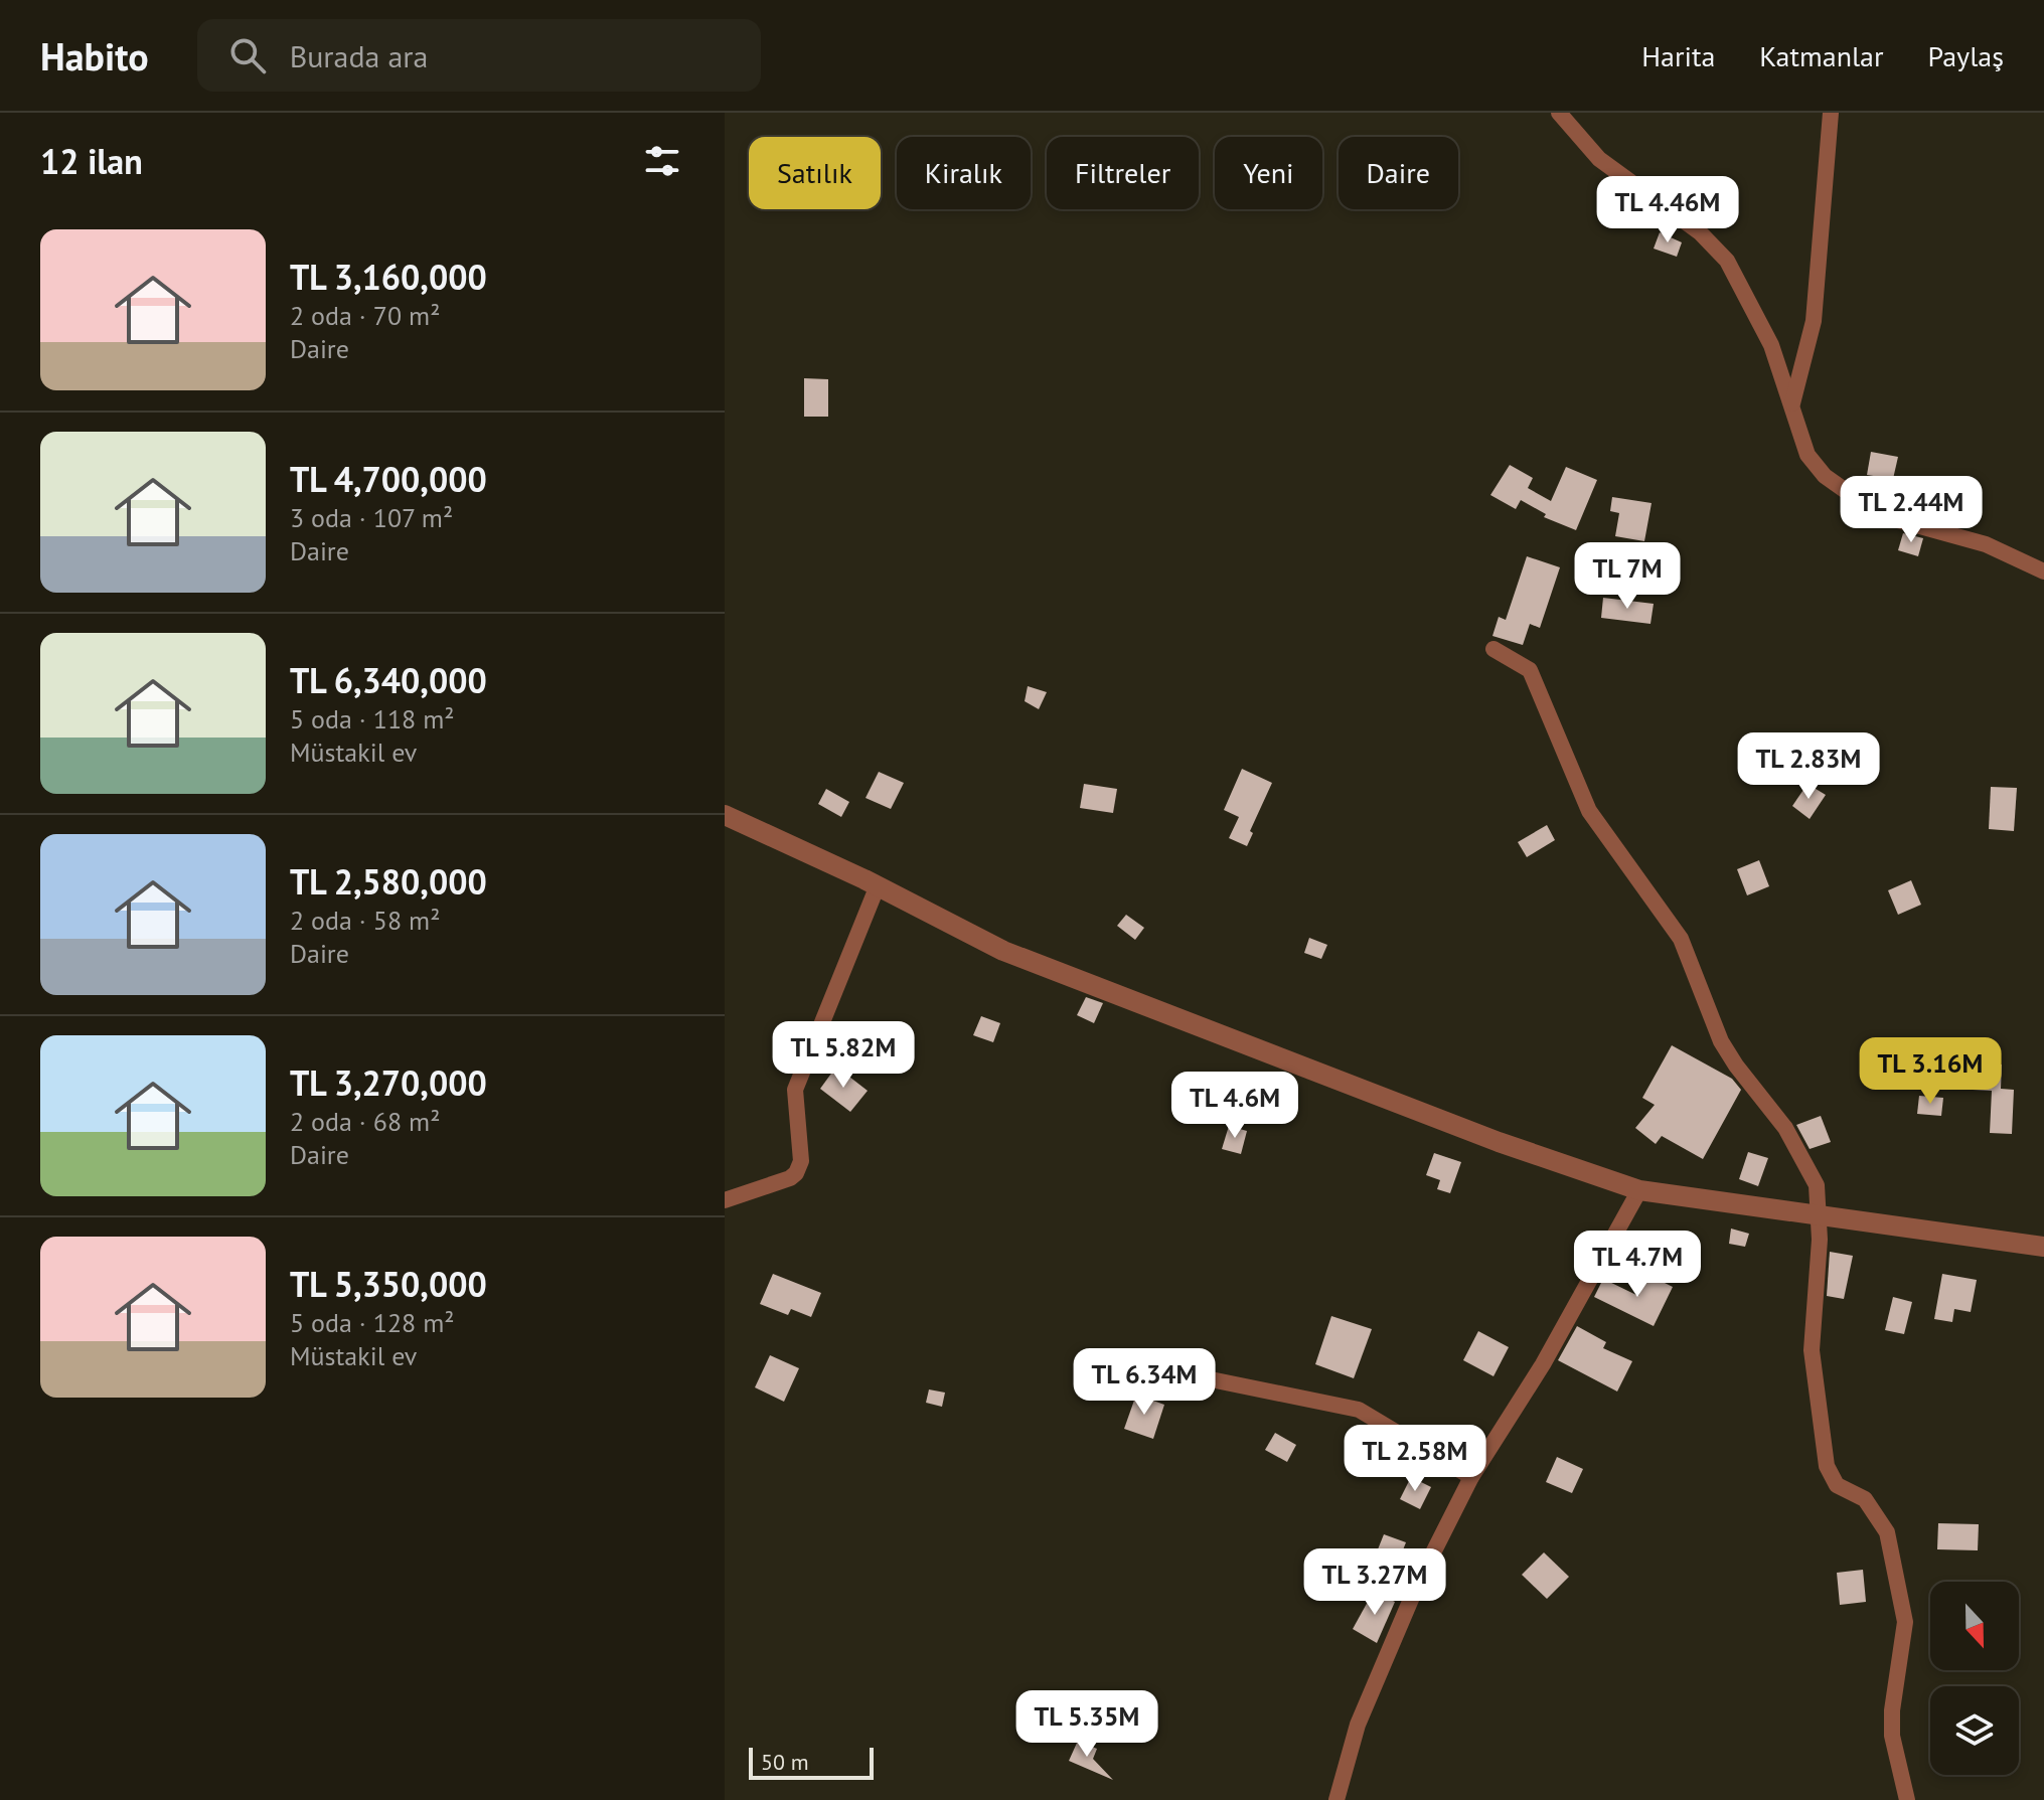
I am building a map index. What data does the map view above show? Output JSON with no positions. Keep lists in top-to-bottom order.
{
  "scale_bar": "50 m",
  "north": "bottom",
  "page": {
    "header": "Habito",
    "search": "Burada ara",
    "nav": ["Harita", "Katmanlar", "Paylaş"],
    "heading": "12 ilan",
    "chip": [
      "Satılık",
      "Kiralık",
      "Filtreler",
      "Yeni",
      "Daire"
    ],
    "price": [
      "TL 4.46M",
      "TL 2.44M",
      "TL 7M",
      "TL 2.83M",
      "TL 5.82M",
      "TL 3.16M",
      "TL 4.6M",
      "TL 4.7M",
      "TL 6.34M",
      "TL 2.58M",
      "TL 3.27M",
      "TL 5.35M"
    ],
    "list": [
      {
        "name": "TL 3,160,000",
        "note": "2 oda · 70 m² · Daire"
      },
      {
        "name": "TL 4,700,000",
        "note": "3 oda · 107 m² · Daire"
      },
      {
        "name": "TL 6,340,000",
        "note": "5 oda · 118 m² · Müstakil ev"
      },
      {
        "name": "TL 2,580,000",
        "note": "2 oda · 58 m² · Daire"
      },
      {
        "name": "TL 3,270,000",
        "note": "2 oda · 68 m² · Daire"
      },
      {
        "name": "TL 5,350,000",
        "note": "5 oda · 128 m² · Müstakil ev"
      }
    ],
    "scale": "50 m"
  }
}
